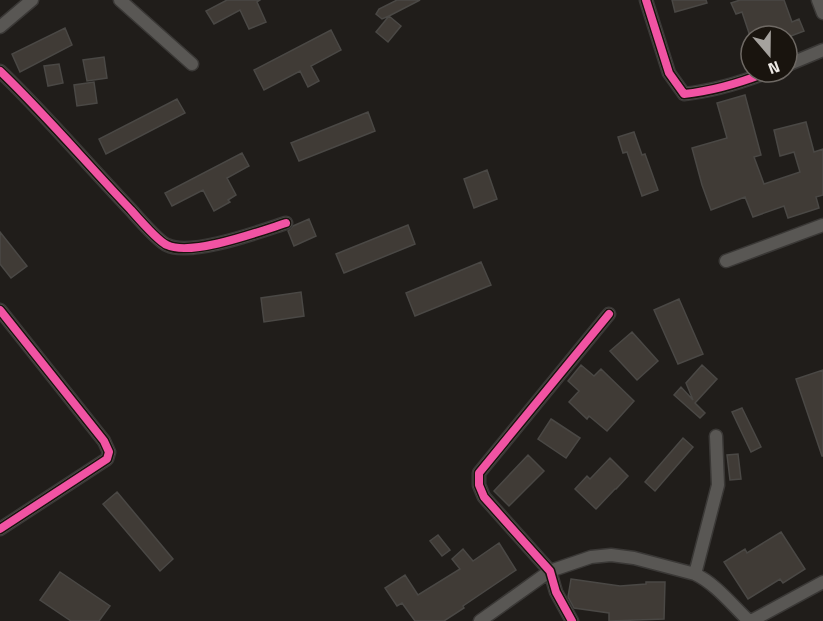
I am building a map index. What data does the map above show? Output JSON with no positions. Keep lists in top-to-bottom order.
{
  "north": "bottom"
}
